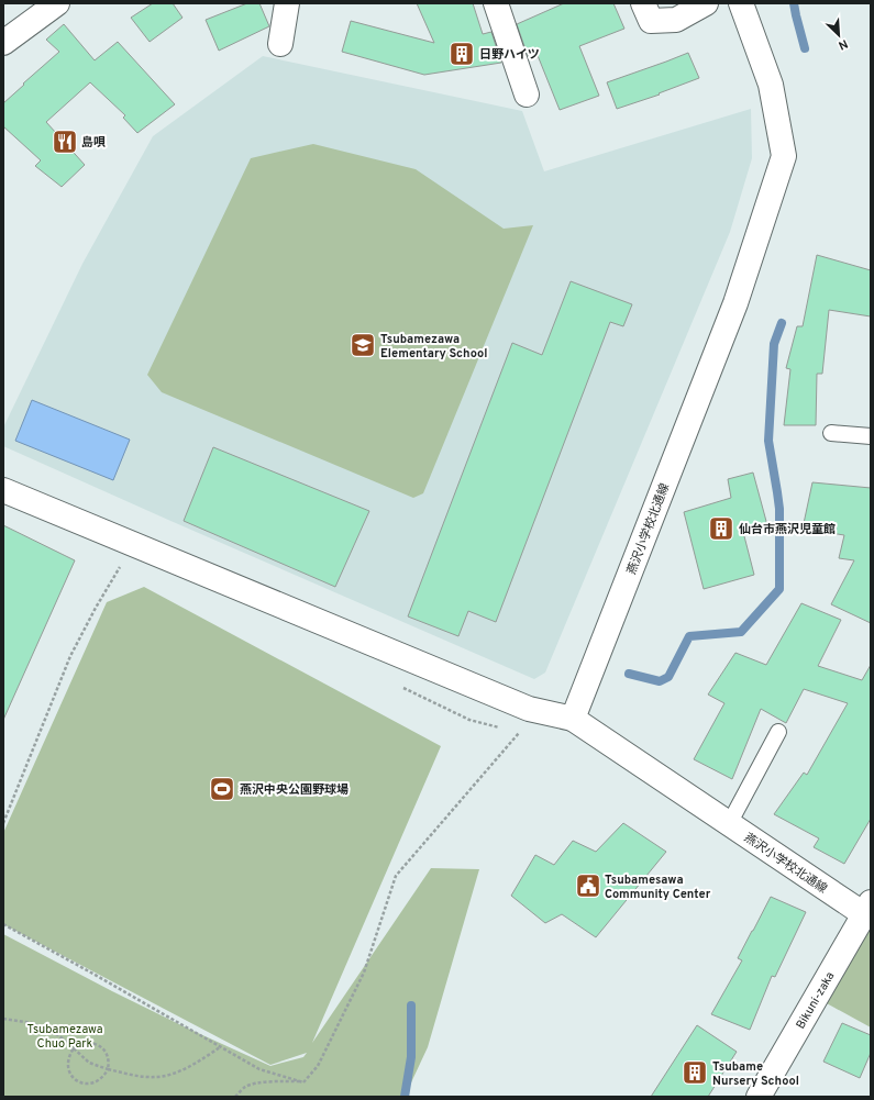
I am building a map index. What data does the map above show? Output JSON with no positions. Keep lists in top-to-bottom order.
{
  "streets": {
    "street": ["燕沢小学校北通線", "Bikuni-zaka"]
  },
  "crossings": [
    ["燕沢小学校北通線", "Bikuni-zaka"]
  ],
  "parks": ["Tsubamezawa Chuo Park"],
  "places": {
    "building": ["日野ハイツ", "仙台市燕沢児童館", "Tsubame Nursery School"],
    "restaurant": ["島唄"],
    "school or university": ["Tsubamezawa Elementary School"],
    "sports": ["燕沢中央公園野球場"],
    "public building": ["Tsubamesawa Community Center"]
  },
  "north": "bottom right"
}
